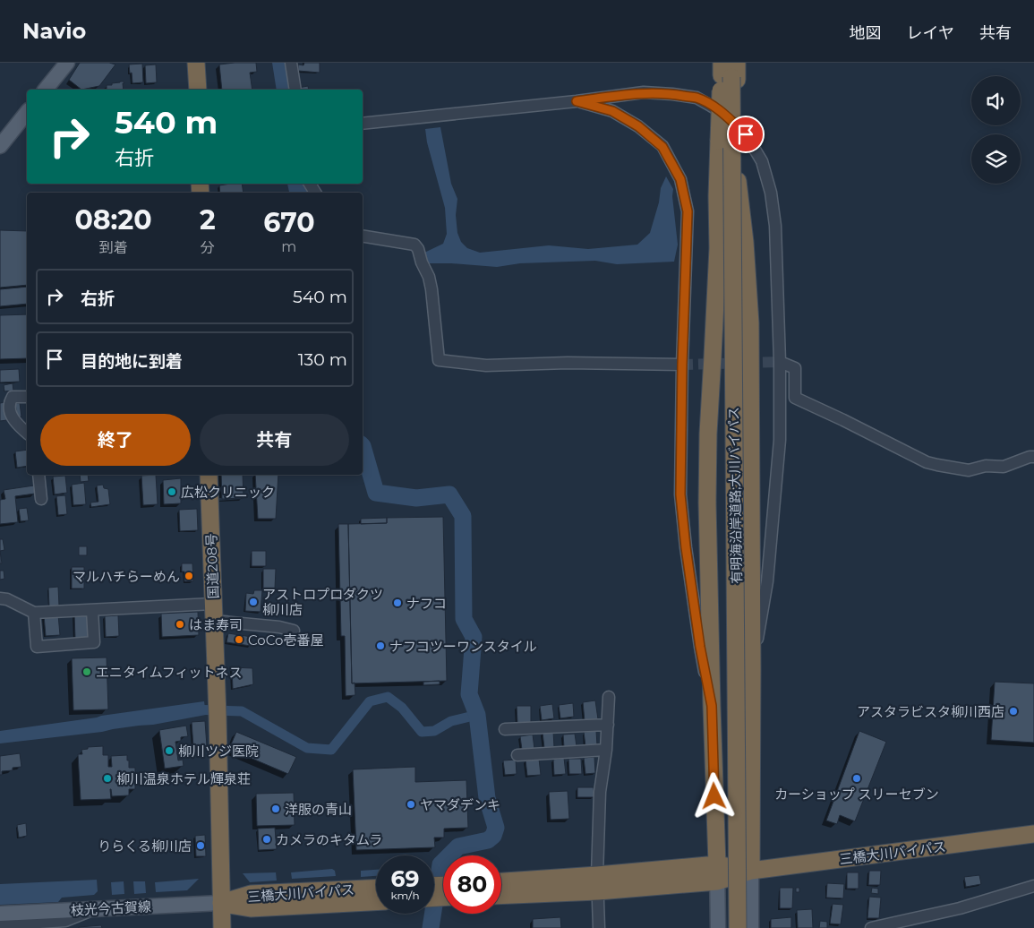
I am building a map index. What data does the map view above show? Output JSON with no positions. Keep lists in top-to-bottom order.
{
  "streets": {
    "highway": ["有明海沿岸道路;大川バイパス", "国道208号", "三橋大川バイパス"],
    "main road": ["枝光今古賀線"]
  },
  "crossings": [
    ["国道208号", "三橋大川バイパス"],
    ["国道208号", "枝光今古賀線"],
    ["三橋大川バイパス", "枝光今古賀線"]
  ],
  "places": [
    "広松クリニック",
    "マルハチらーめん",
    "アストロプロダクツ 柳川店",
    "ナフコ",
    "はま寿司",
    "CoCo壱番屋",
    "ナフコツーワンスタイル",
    "エニタイムフィットネス",
    "アスタラビスタ柳川西店",
    "柳川ツジ医院",
    "柳川温泉ホテル輝泉荘",
    "カーショップ スリーセブン",
    "ヤマダデンキ",
    "洋服の青山",
    "カメラのキタムラ",
    "りらくる柳川店"
  ],
  "page": {
    "header": "Navio",
    "nav": ["地図", "レイヤ", "共有"],
    "turn": ["540 m", "右折"],
    "eta": [
      "08:20",
      "到着",
      "2",
      "分",
      "670",
      "m"
    ],
    "list": [
      {
        "name": "右折",
        "value": "540 m"
      },
      {
        "name": "目的地に到着",
        "value": "130 m"
      }
    ],
    "buttons": ["終了", "共有"],
    "speed": "69 km/h",
    "limit": "80"
  }
}
